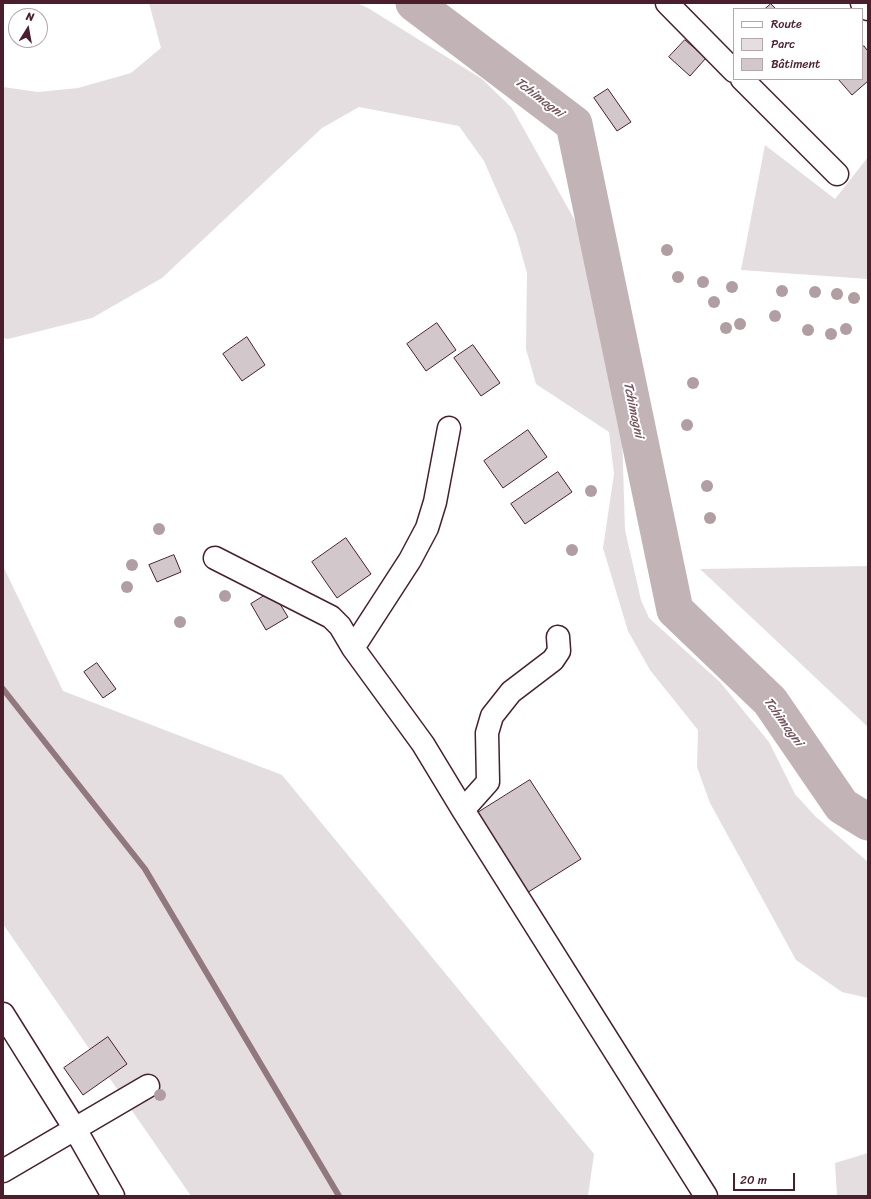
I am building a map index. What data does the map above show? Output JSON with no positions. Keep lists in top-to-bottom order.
{
  "water": ["Tchimagni"],
  "legend": ["Route", "Parc", "Bâtiment"],
  "scale_bar": "20 m",
  "north": "top"
}
